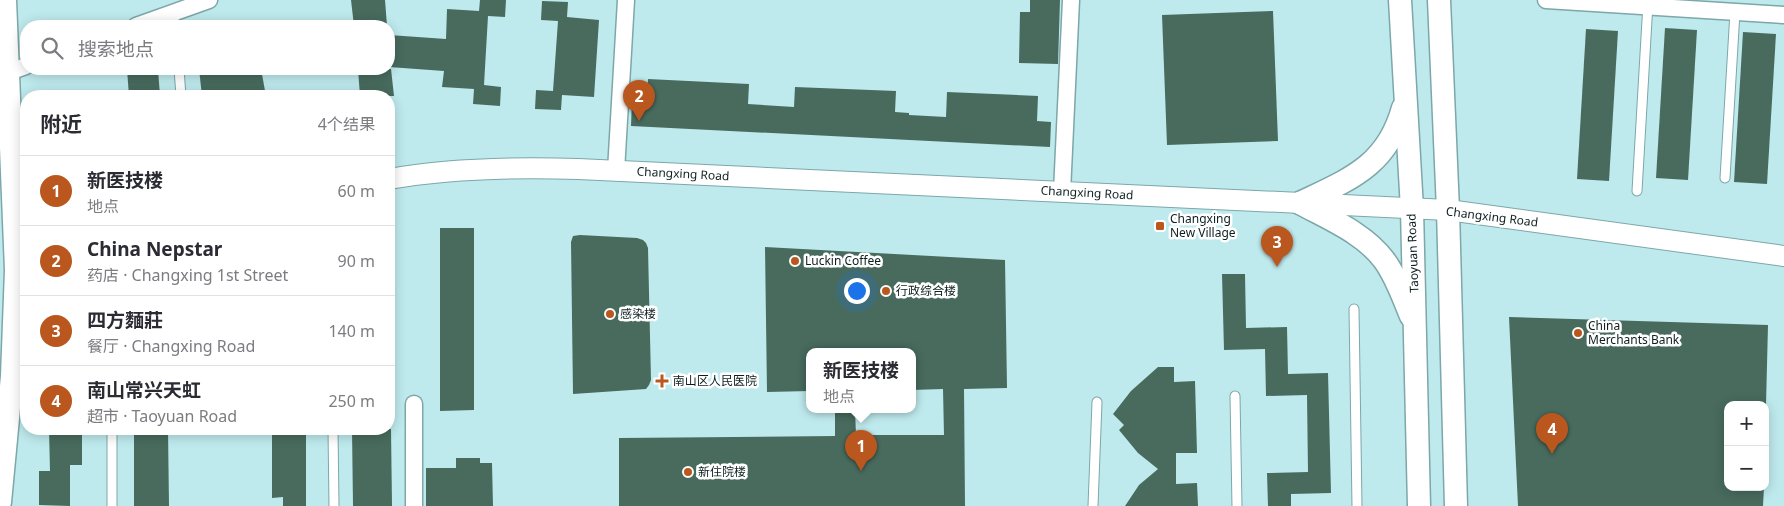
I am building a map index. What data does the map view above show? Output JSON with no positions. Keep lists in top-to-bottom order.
{
  "streets": {
    "main road": ["Taoyuan Road"],
    "street": ["Changxing Road"]
  },
  "crossings": [
    ["Changxing Road", "Taoyuan Road"]
  ],
  "places": {
    "transit": ["Changxing New Village"],
    "other": [
      "Luckin Coffee",
      "行政综合楼",
      "感染楼",
      "China Merchants Bank",
      "新住院楼"
    ],
    "health": ["南山区人民医院"]
  },
  "page": {
    "search": "搜索地点",
    "pins": [
      "2",
      "3",
      "4",
      "1"
    ],
    "heading": ["附近", "4个结果"],
    "list": [
      {
        "mark": "1",
        "name": "新医技楼",
        "note": "地点",
        "value": "60 m"
      },
      {
        "mark": "2",
        "name": "China Nepstar",
        "note": "药店 · Changxing 1st Street",
        "value": "90 m"
      },
      {
        "mark": "3",
        "name": "四方麵莊",
        "note": "餐厅 · Changxing Road",
        "value": "140 m"
      },
      {
        "mark": "4",
        "name": "南山常兴天虹",
        "note": "超市 · Taoyuan Road",
        "value": "250 m"
      }
    ],
    "popup": ["新医技楼", "地点"],
    "map_buttons": ["+", "−"]
  }
}
